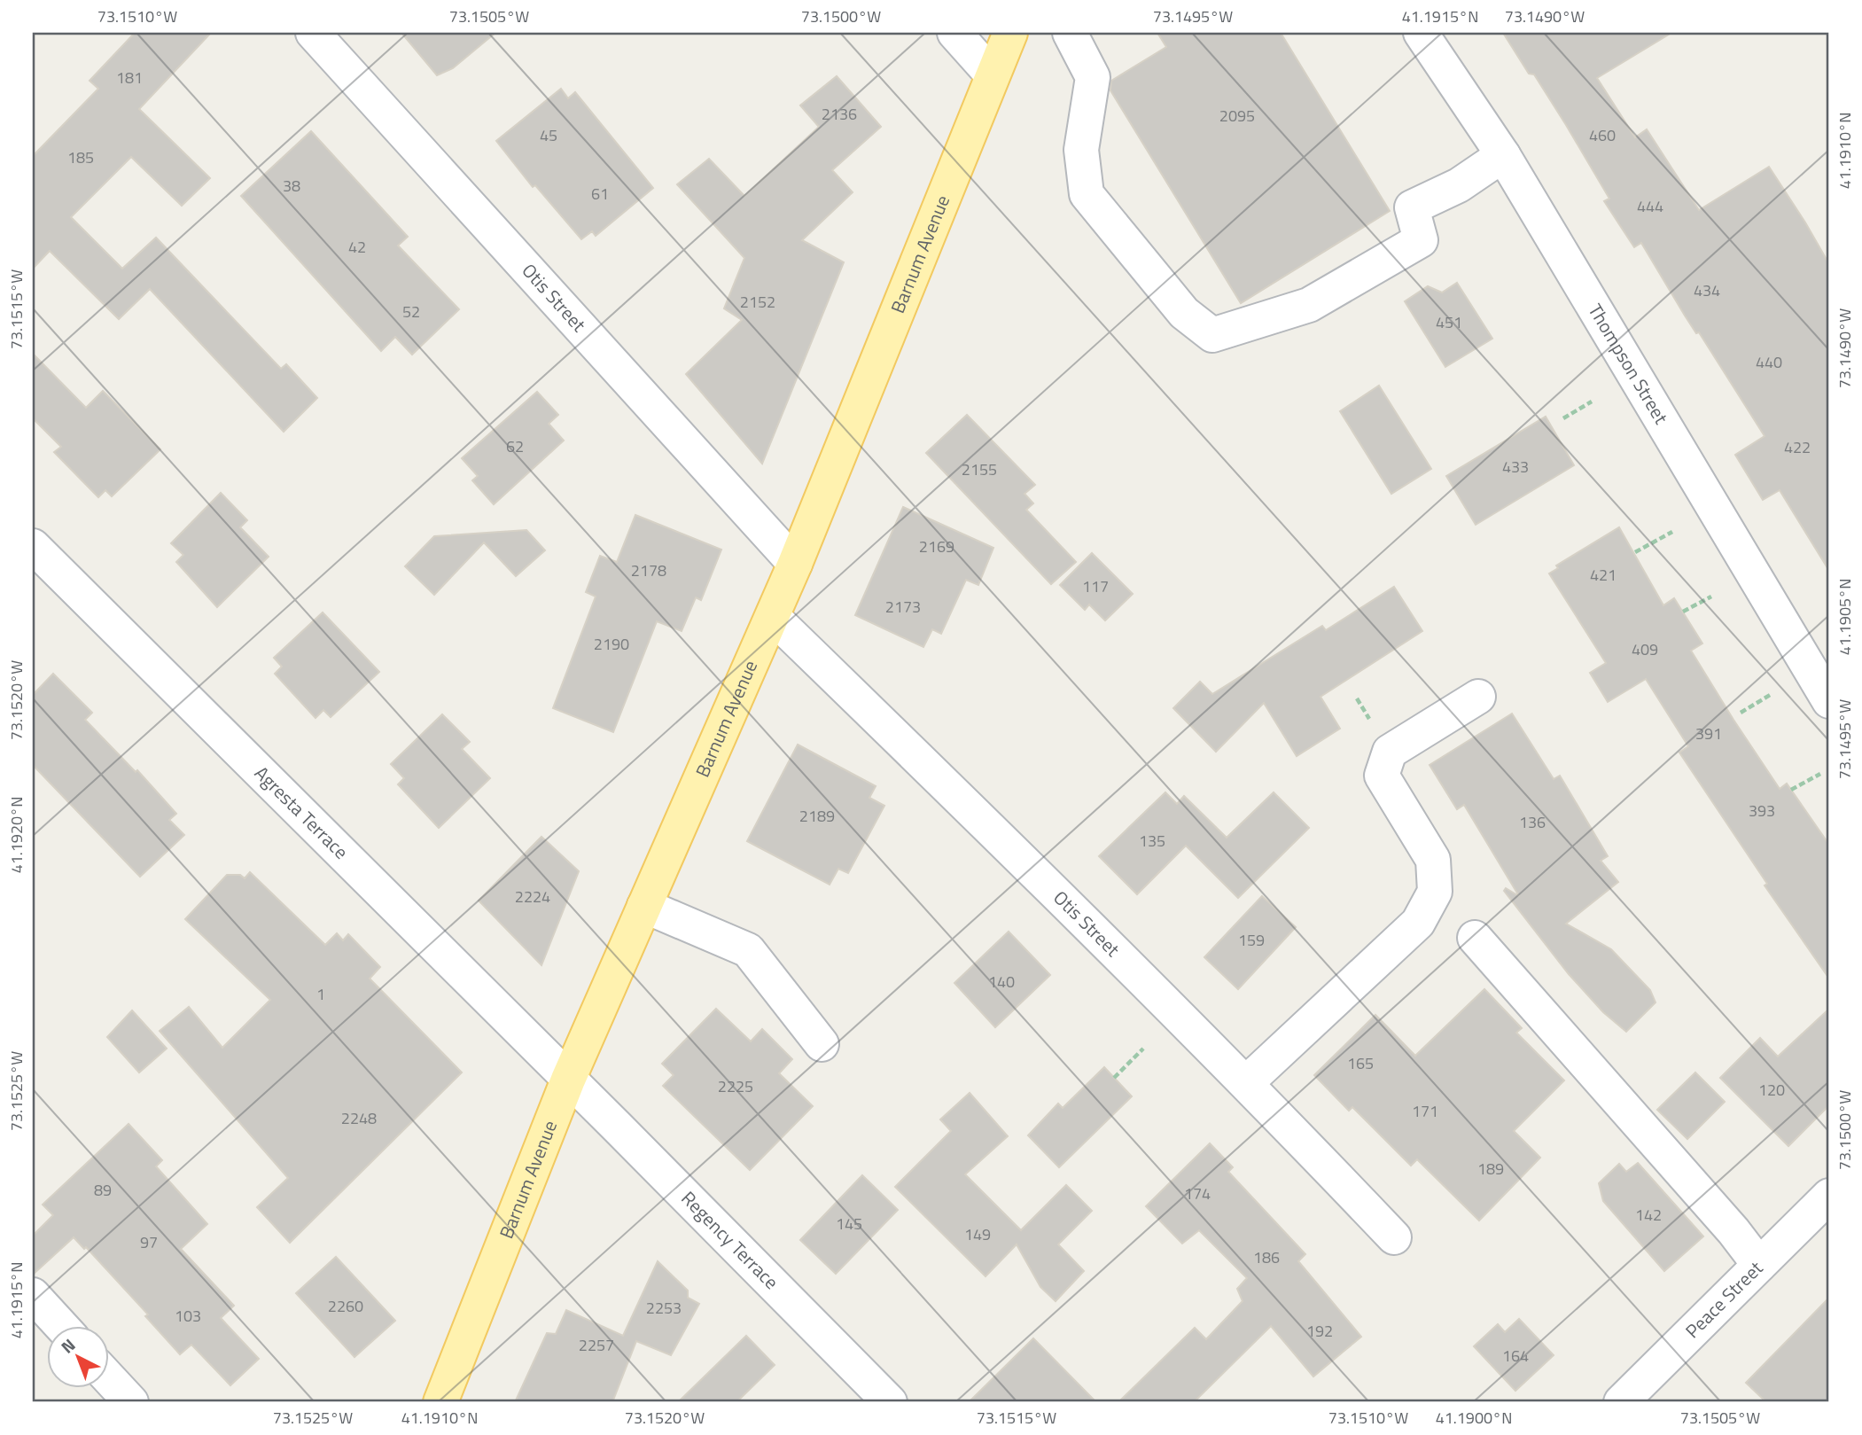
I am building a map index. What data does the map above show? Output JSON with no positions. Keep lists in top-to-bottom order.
{
  "streets": {
    "main road": ["Barnum Avenue"],
    "street": [
      "Otis Street",
      "Thompson Street",
      "Agresta Terrace",
      "Regency Terrace",
      "Peace Street"
    ]
  },
  "crossings": [
    ["Barnum Avenue", "Otis Street"],
    ["Barnum Avenue", "Agresta Terrace"],
    ["Barnum Avenue", "Regency Terrace"],
    ["Agresta Terrace", "Regency Terrace"]
  ],
  "house_numbers": [
    "181",
    "2136",
    "2095",
    "45",
    "460",
    "185",
    "38",
    "61",
    "444",
    "42",
    "434",
    "2152",
    "52",
    "451",
    "440",
    "62",
    "422",
    "433",
    "2155",
    "2169",
    "2178",
    "421",
    "117",
    "2173",
    "2190",
    "409",
    "391",
    "393",
    "2189",
    "136",
    "135",
    "2224",
    "159",
    "140",
    "1",
    "165",
    "2225",
    "120",
    "171",
    "2248",
    "189",
    "89",
    "174",
    "142",
    "145",
    "149",
    "97",
    "186",
    "2260",
    "2253",
    "103",
    "192",
    "2257",
    "164"
  ],
  "north": "top left",
  "coordinates": [
    "73.1510°W",
    "73.1505°W",
    "73.1500°W",
    "73.1495°W",
    "41.1915°N",
    "73.1490°W",
    "41.1910°N",
    "73.1515°W",
    "41.1905°N",
    "73.1520°W",
    "41.1920°N",
    "73.1525°W",
    "41.1900°N"
  ]
}
